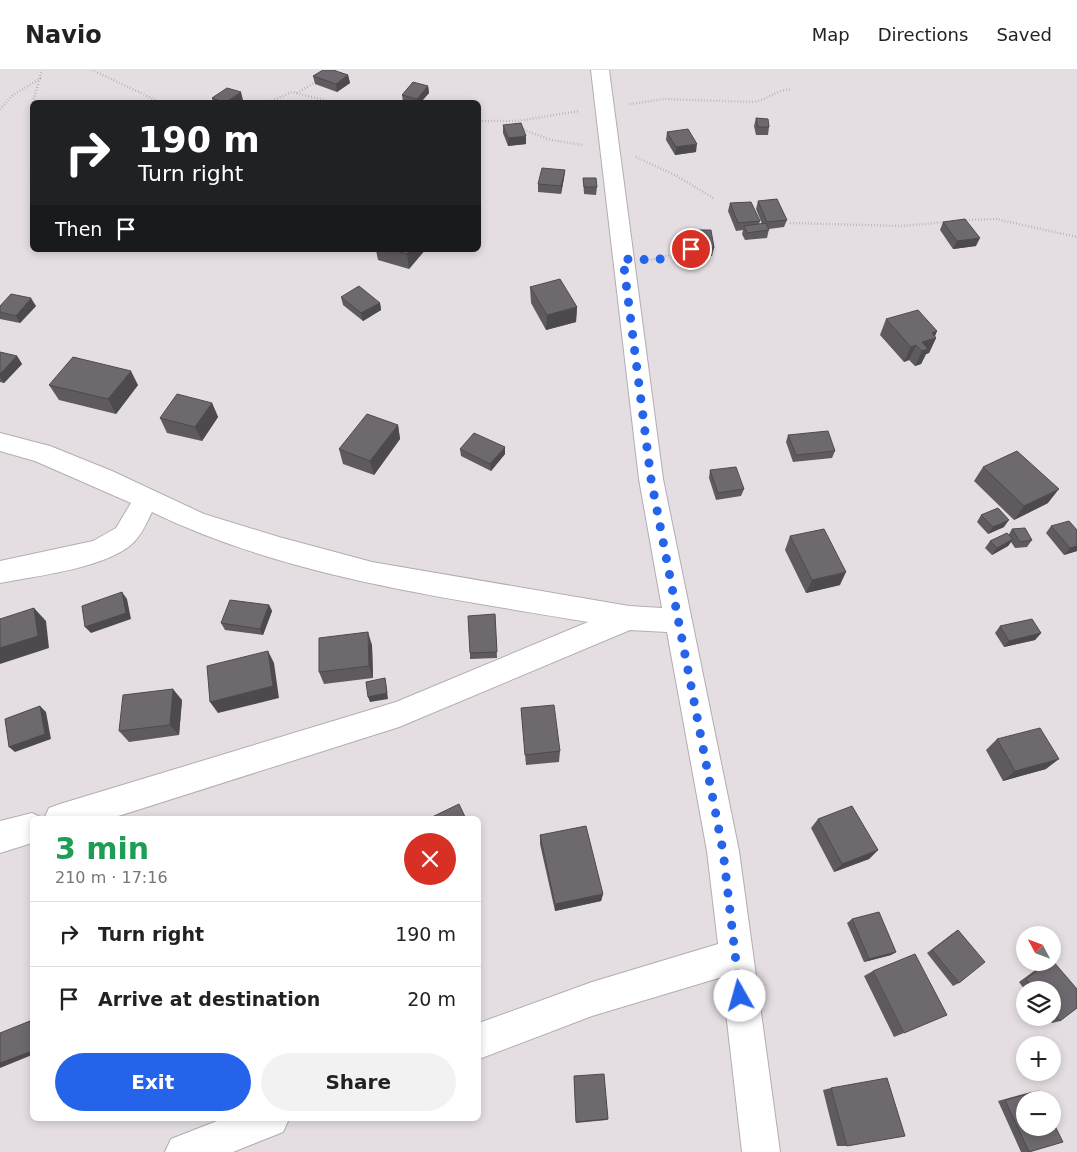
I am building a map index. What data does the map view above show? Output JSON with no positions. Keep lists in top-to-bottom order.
{
  "north": "top left",
  "page": {
    "header": "Navio",
    "nav": ["Map", "Directions", "Saved"],
    "turn": ["190 m", "Turn right"],
    "then": "Then",
    "heading": ["3 min", "210 m · 17:16"],
    "list": [
      {
        "name": "Turn right",
        "value": "190 m"
      },
      {
        "name": "Arrive at destination",
        "value": "20 m"
      }
    ],
    "map_buttons": ["+", "−"],
    "buttons": ["Exit", "Share"]
  }
}
